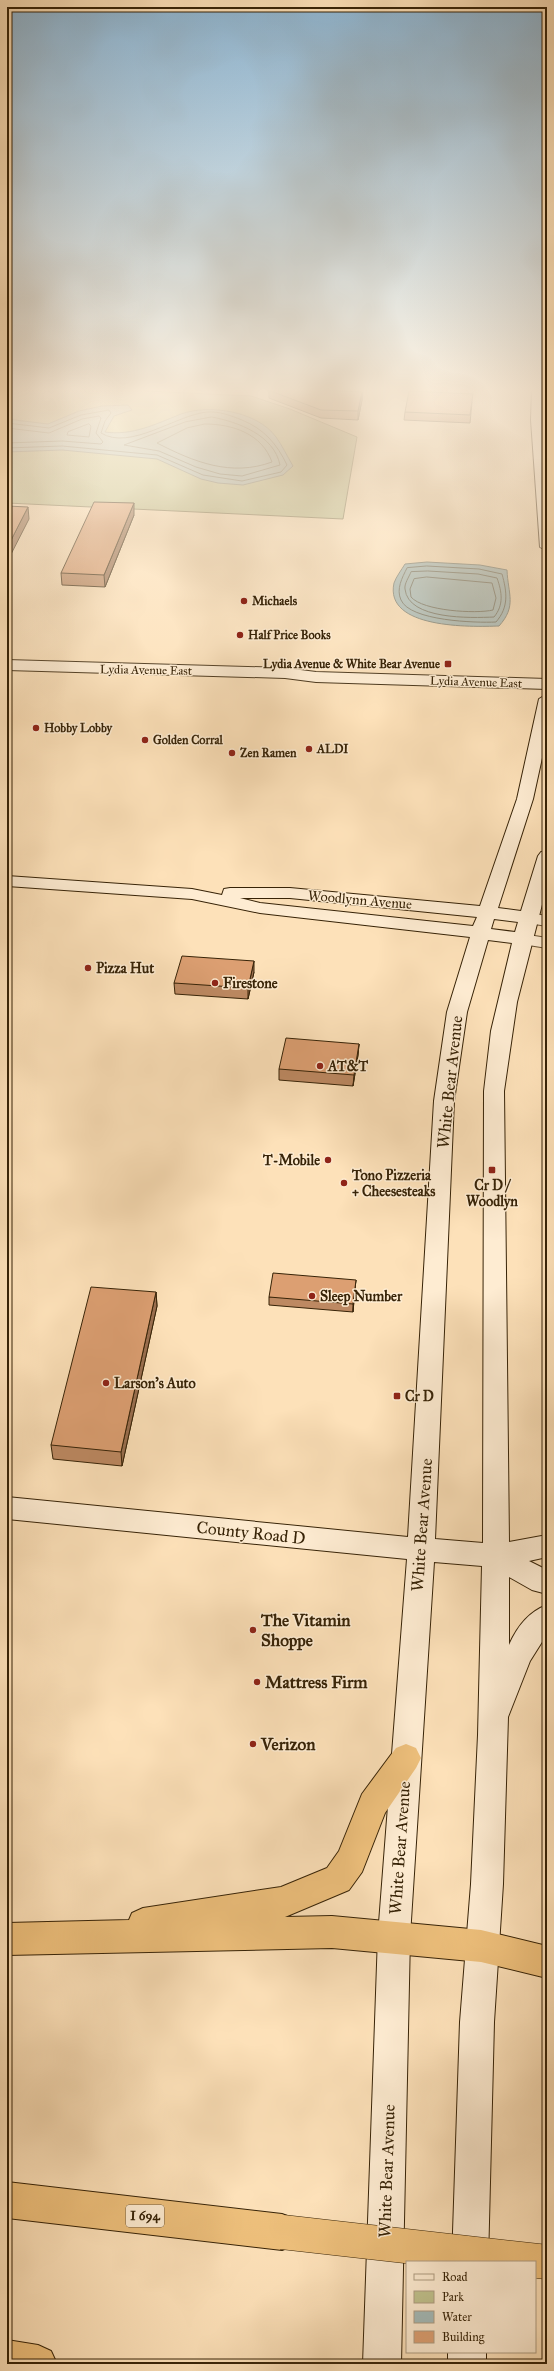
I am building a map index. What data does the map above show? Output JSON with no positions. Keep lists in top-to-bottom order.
{
  "streets": {
    "highway": ["I 694"],
    "main road": [
      "Lydia Avenue East",
      "Woodlynn Avenue",
      "White Bear Avenue",
      "County Road D"
    ]
  },
  "crossings": [
    ["Woodlynn Avenue", "White Bear Avenue"],
    ["White Bear Avenue", "County Road D"]
  ],
  "places": {
    "other": [
      "Michaels",
      "Half Price Books",
      "Hobby Lobby",
      "Golden Corral",
      "ALDI",
      "Zen Ramen",
      "Pizza Hut",
      "Firestone",
      "AT&T",
      "T-Mobile",
      "Tono Pizzeria + Cheesesteaks",
      "Sleep Number",
      "Larson's Auto",
      "The Vitamin Shoppe",
      "Mattress Firm",
      "Verizon"
    ],
    "transit": ["Lydia Avenue & White Bear Avenue", "Cr D / Woodlyn", "Cr D"]
  },
  "legend": [
    "Road",
    "Park",
    "Water",
    "Building"
  ]
}
